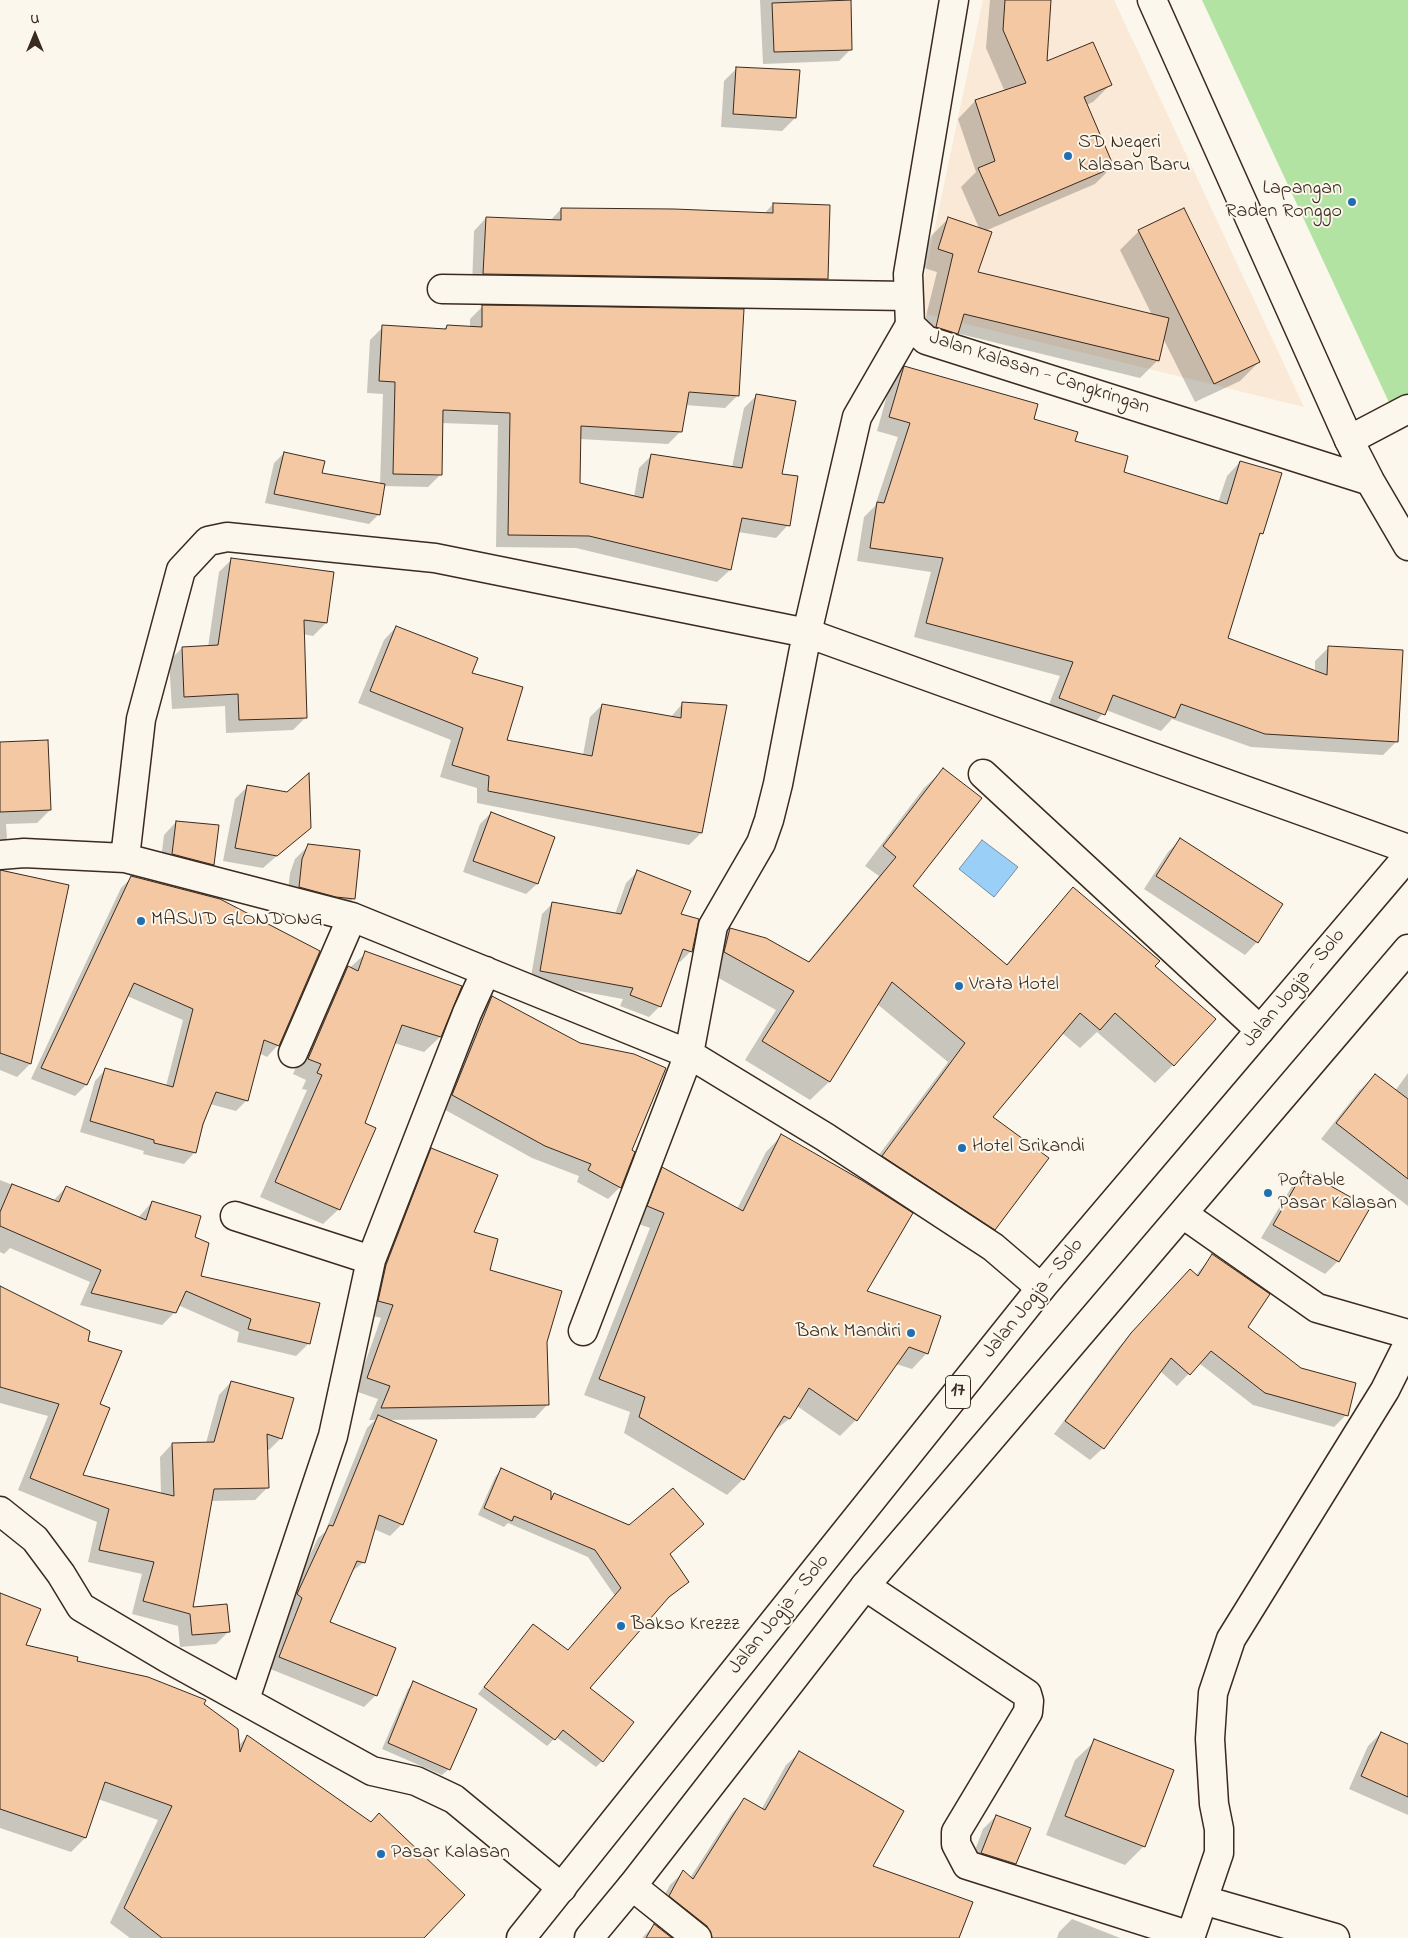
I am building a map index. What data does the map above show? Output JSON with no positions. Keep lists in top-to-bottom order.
{
  "streets": {
    "main road": ["Jalan Kalasan - Cangkringan", "Jalan Jogja - Solo", "17"]
  },
  "places": [
    "SD Negeri Kalasan Baru",
    "Lapangan Raden Ronggo",
    "MASJID GLONDONG",
    "Vrata Hotel",
    "Hotel Srikandi",
    "Portable Pasar Kalasan",
    "Bank Mandiri",
    "Bakso Krezzz",
    "Pasar Kalasan"
  ],
  "north": "top"
}
